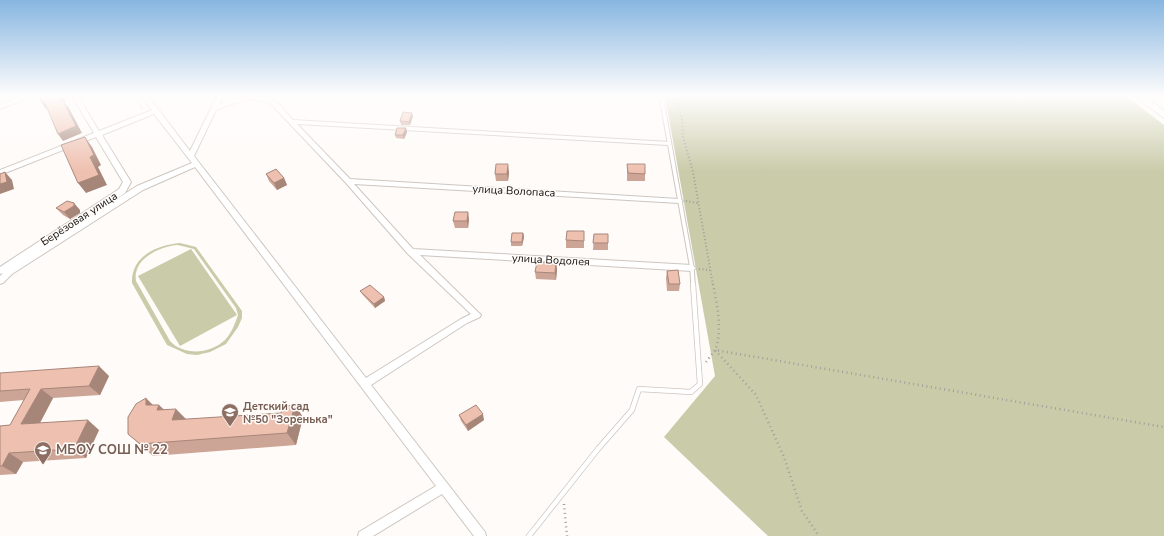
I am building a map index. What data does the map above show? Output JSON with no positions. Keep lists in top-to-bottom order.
{
  "streets": {
    "street": ["улица Волопаса", "Берёзовая улица", "улица Водолея"]
  },
  "places": {
    "school or university": ["Детский сад №50 \"Зоренька\"", "МБОУ СОШ № 22"]
  }
}
